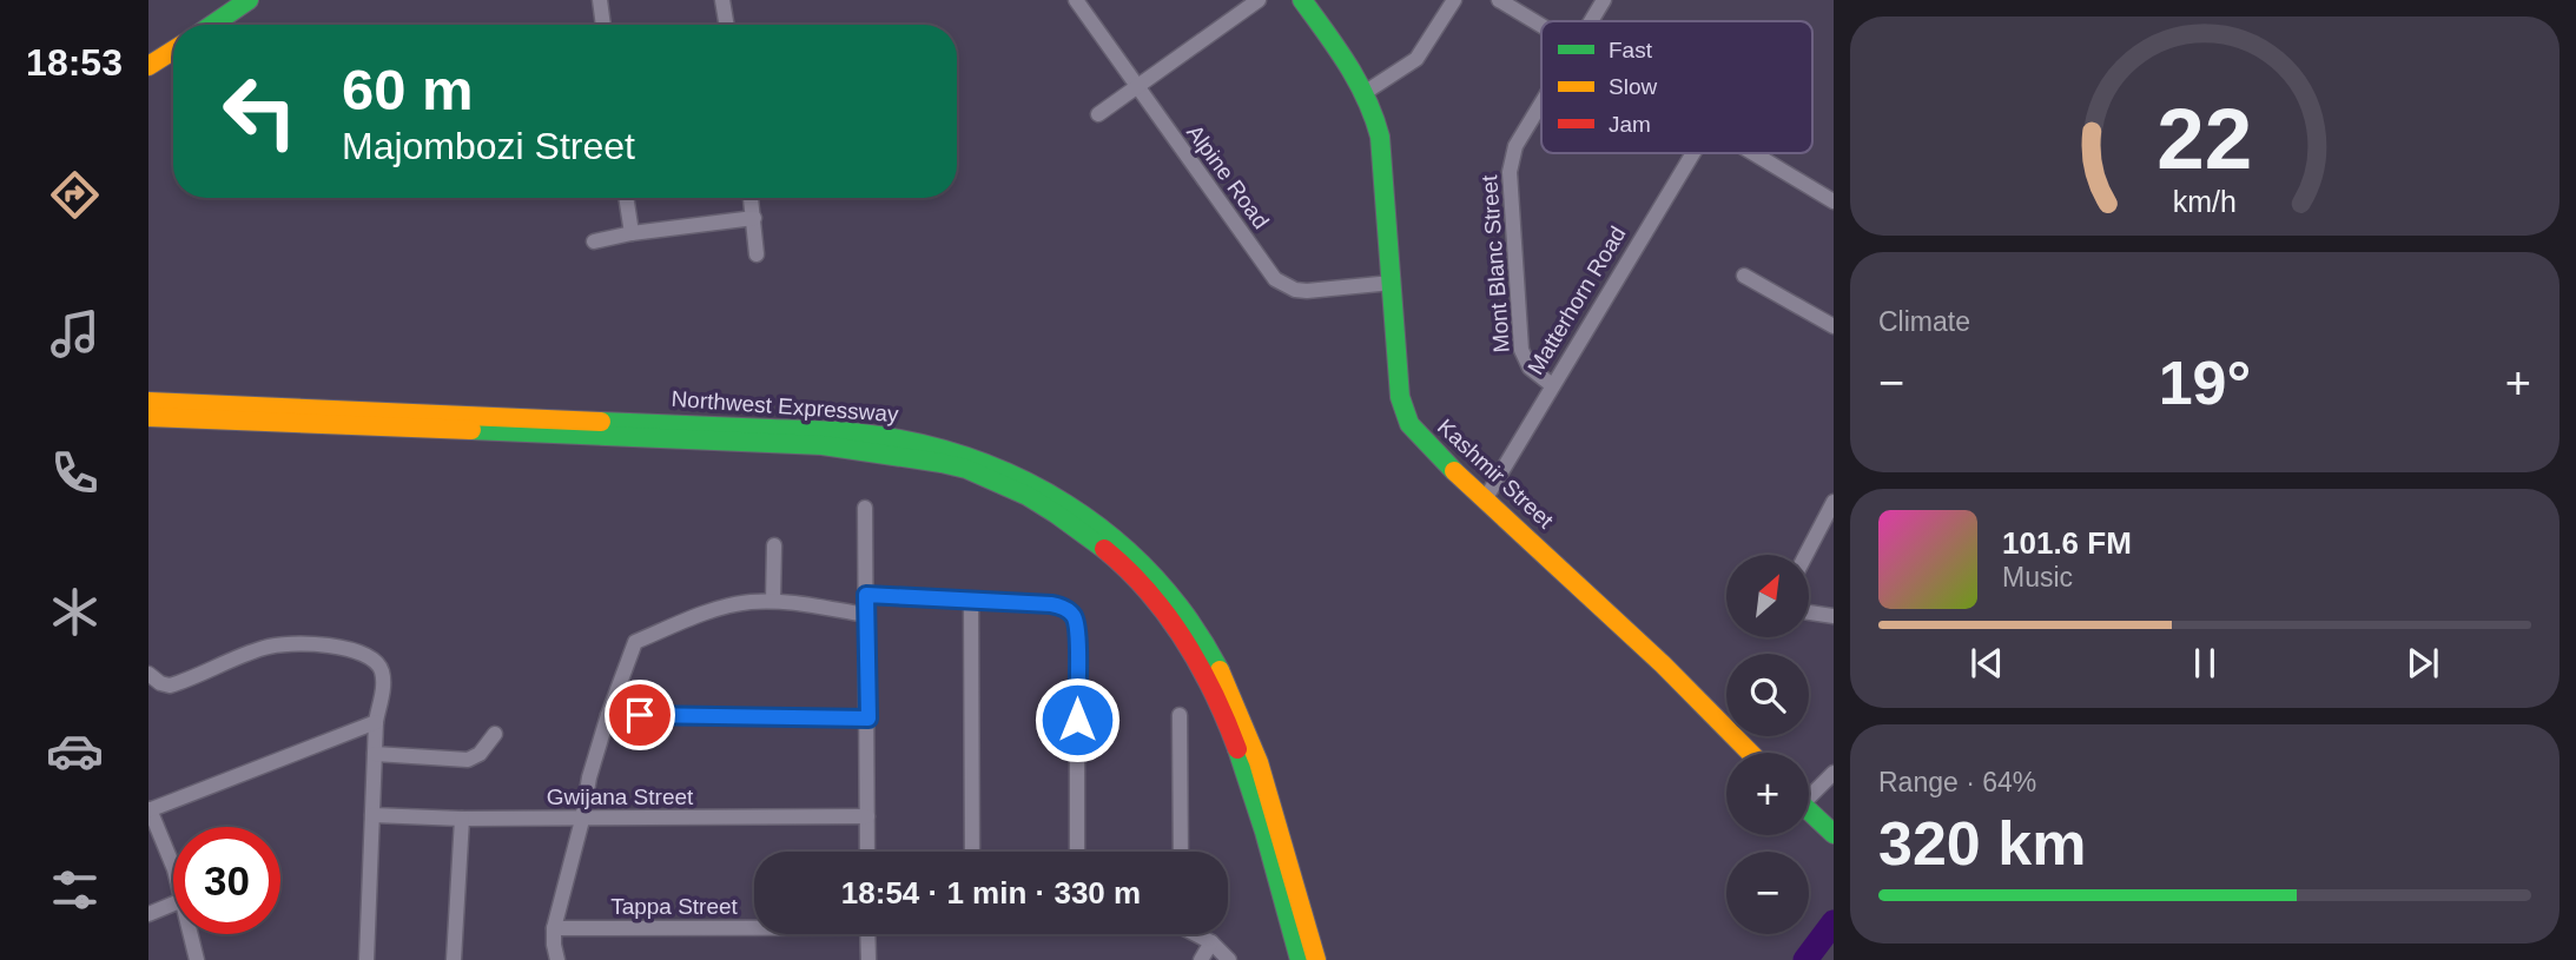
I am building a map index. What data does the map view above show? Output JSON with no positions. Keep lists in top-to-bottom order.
{
  "streets": {
    "main road": ["Northwest Expressway", "Kashmir Street"],
    "street": [
      "Alpine Road",
      "Mont Blanc Street",
      "Matterhorn Road",
      "Gwijana Street",
      "Tappa Street"
    ]
  },
  "crossings": [
    ["Alpine Road", "Kashmir Street"],
    ["Mont Blanc Street", "Matterhorn Road"],
    ["Matterhorn Road", "Kashmir Street"]
  ],
  "legend": ["Fast", "Slow", "Jam"],
  "north": "top right",
  "page": {
    "tabs": "18:53",
    "turn": ["60 m", "Majombozi Street"],
    "tile": [
      "Climate",
      ["Range · 64%", "320 km"]
    ],
    "heat": ["−", "19°", "+"],
    "song": ["101.6 FM", "Music"],
    "map_buttons": ["+", "−"],
    "limit": "30",
    "trip": "18:54 · 1 min · 330 m",
    "gauge": ["22", "km/h"]
  }
}
